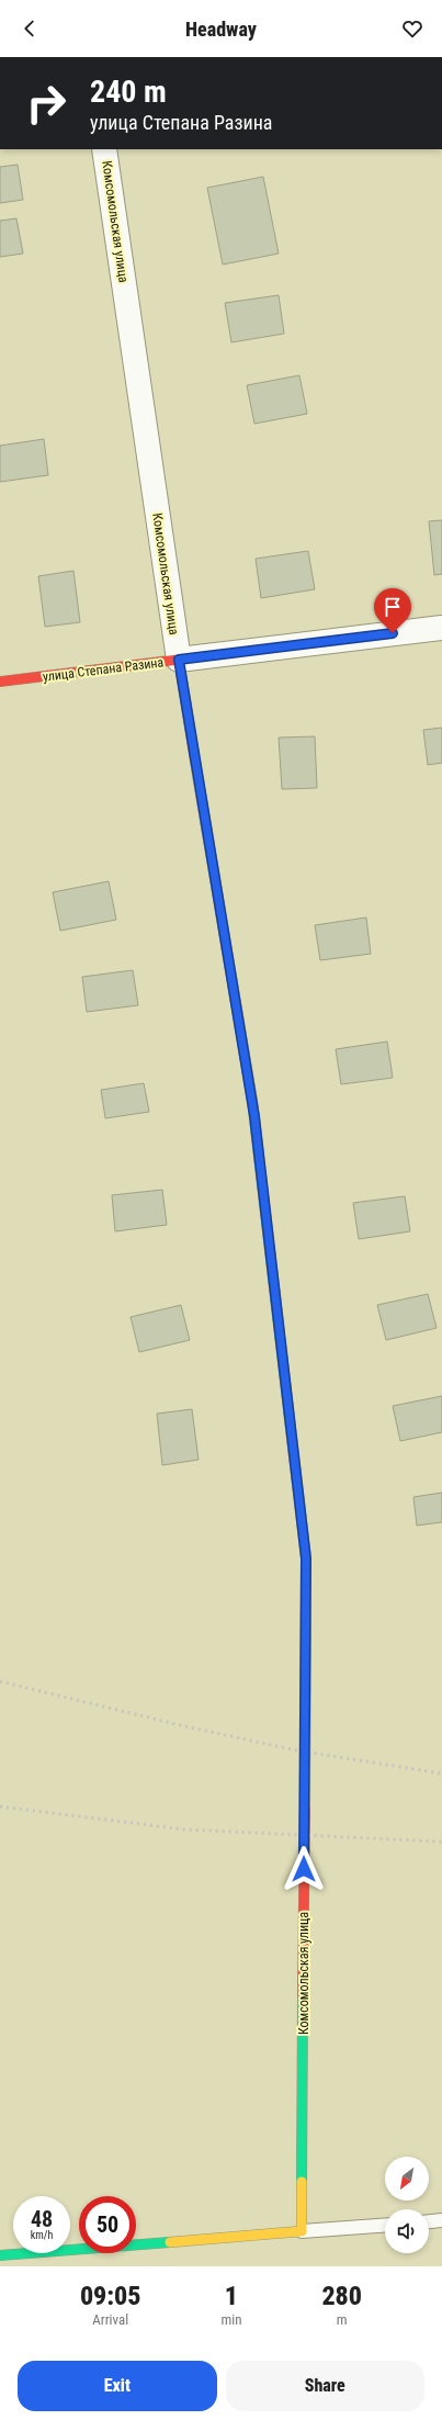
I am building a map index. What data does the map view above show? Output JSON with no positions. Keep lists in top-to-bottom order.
{
  "streets": {
    "main road": ["Комсомольская улица", "улица Степана Разина"]
  },
  "crossings": [
    ["Комсомольская улица", "улица Степана Разина"]
  ],
  "north": "bottom left",
  "page": {
    "header": "Headway",
    "turn": ["240 m", "улица Степана Разина"],
    "speed": "48 km/h",
    "limit": "50",
    "eta": [
      "09:05",
      "Arrival",
      "1",
      "min",
      "280",
      "m"
    ],
    "buttons": ["Exit", "Share"]
  }
}
